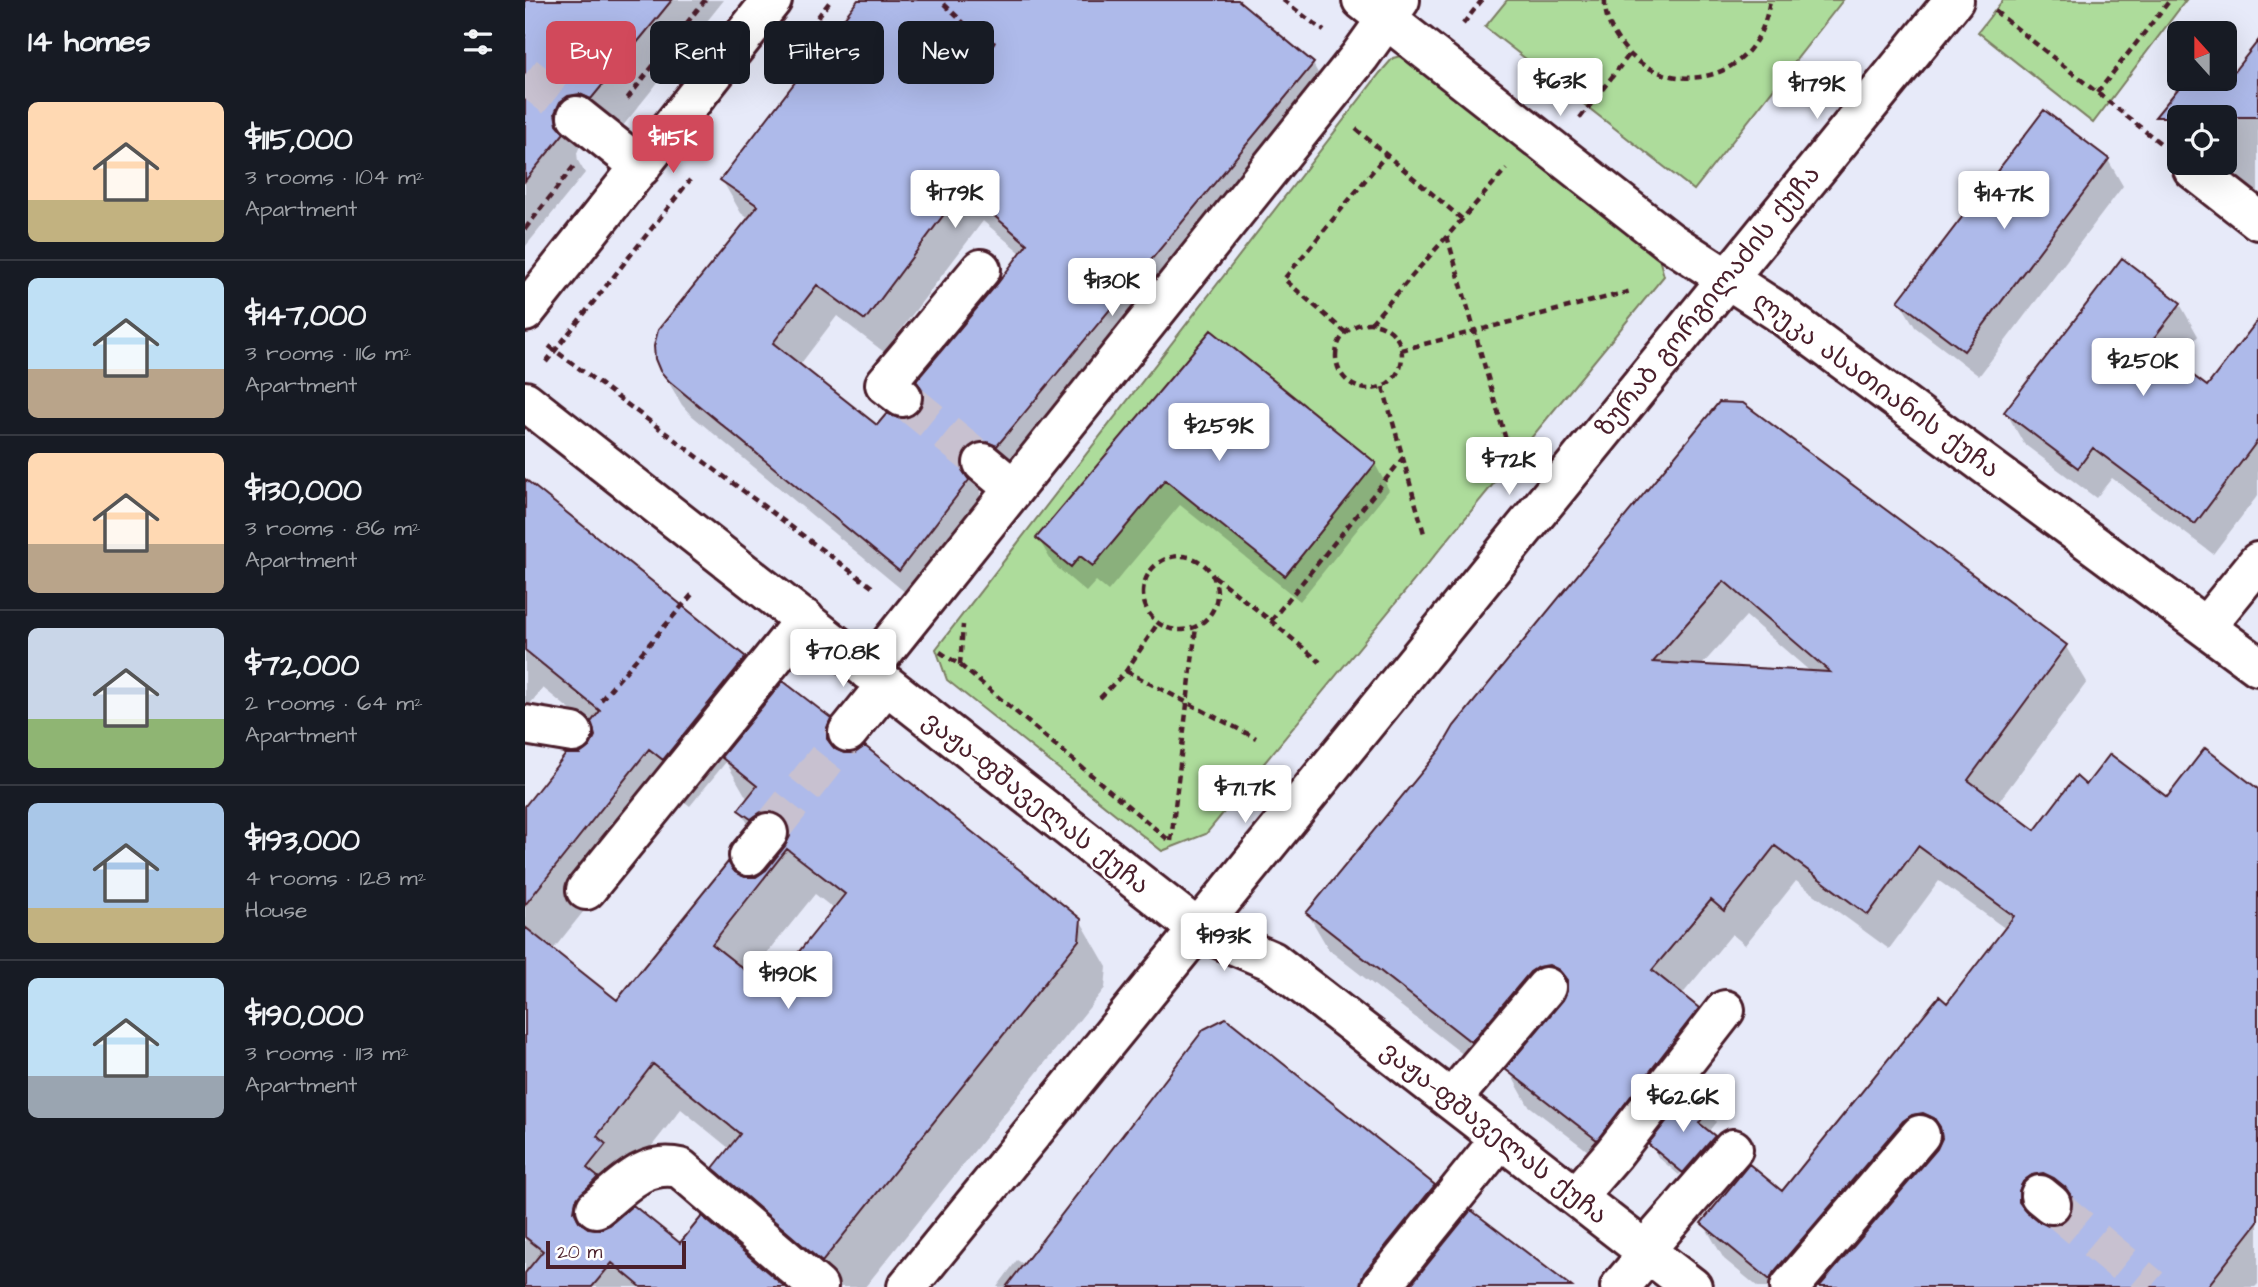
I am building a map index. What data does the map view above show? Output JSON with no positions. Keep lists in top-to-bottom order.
{
  "streets": {
    "street": ["ზურაბ გორგილაძის ქუჩა", "ლუკა ასათიანის ქუჩა", "ვაჟა-ფშაველას ქუჩა"]
  },
  "crossings": [
    ["ზურაბ გორგილაძის ქუჩა", "ლუკა ასათიანის ქუჩა"],
    ["ზურაბ გორგილაძის ქუჩა", "ვაჟა-ფშაველას ქუჩა"]
  ],
  "scale_bar": "20 m",
  "north": "top",
  "page": {
    "heading": "14 homes",
    "chip": [
      "Buy",
      "Rent",
      "Filters",
      "New"
    ],
    "price": [
      "$63K",
      "$179K",
      "$115K",
      "$179K",
      "$147K",
      "$130K",
      "$250K",
      "$259K",
      "$72K",
      "$70.8K",
      "$71.7K",
      "$193K",
      "$190K",
      "$62.6K"
    ],
    "list": [
      {
        "name": "$115,000",
        "note": "3 rooms · 104 m² · Apartment"
      },
      {
        "name": "$147,000",
        "note": "3 rooms · 116 m² · Apartment"
      },
      {
        "name": "$130,000",
        "note": "3 rooms · 86 m² · Apartment"
      },
      {
        "name": "$72,000",
        "note": "2 rooms · 64 m² · Apartment"
      },
      {
        "name": "$193,000",
        "note": "4 rooms · 128 m² · House"
      },
      {
        "name": "$190,000",
        "note": "3 rooms · 113 m² · Apartment"
      }
    ],
    "scale": "20 m"
  }
}
